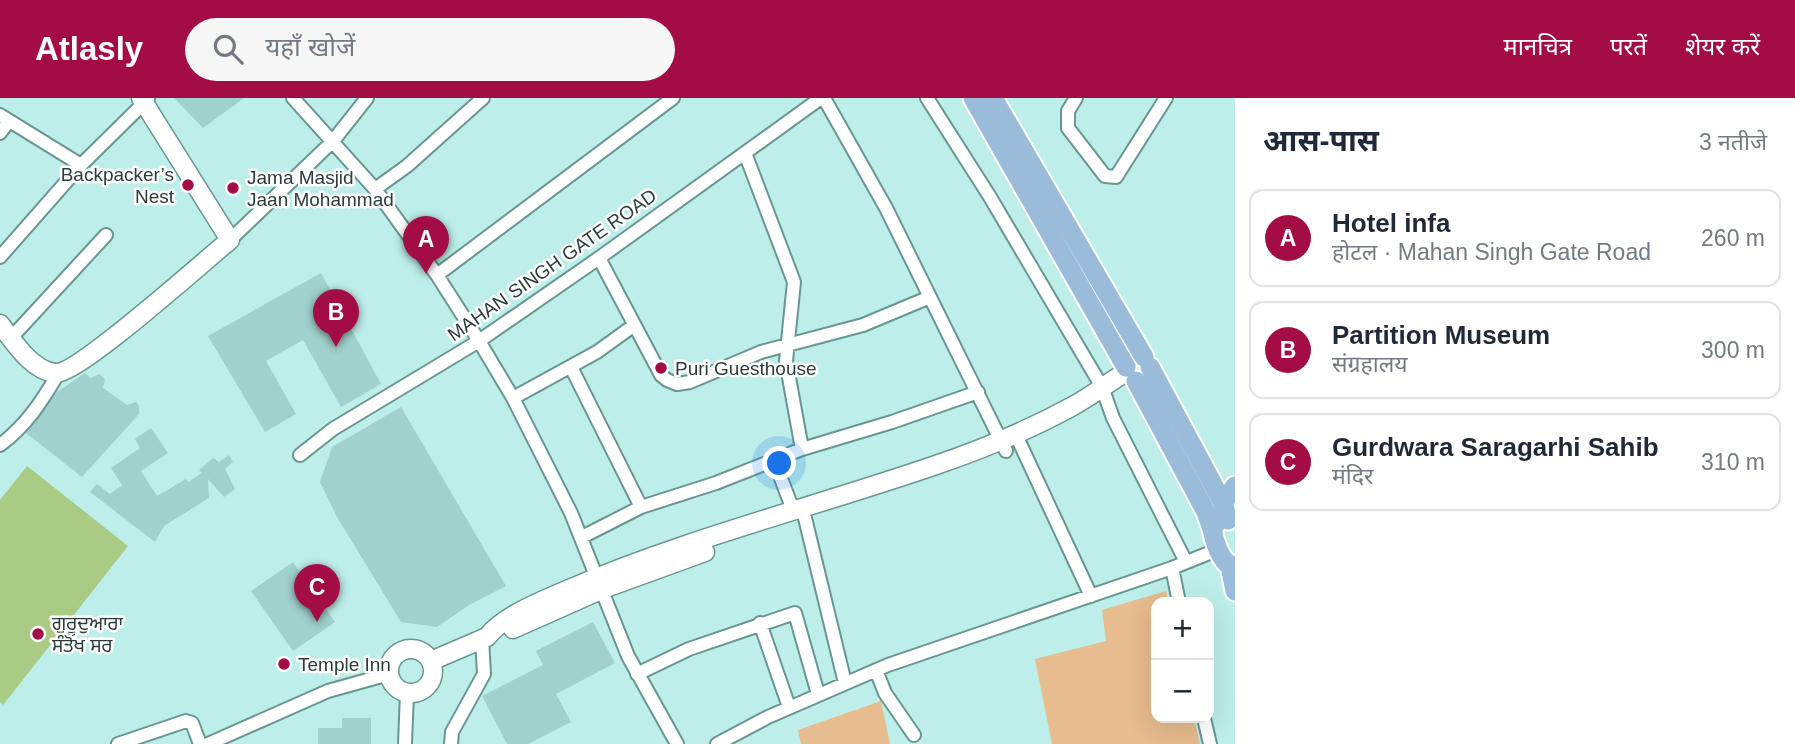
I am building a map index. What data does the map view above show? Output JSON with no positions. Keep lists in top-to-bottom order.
{
  "streets": {
    "street": ["MAHAN SINGH GATE ROAD"]
  },
  "places": [
    "Backpacker’s Nest",
    "Jama Masjid Jaan Mohammad",
    "Puri Guesthouse",
    "ਗੁਰੂਦੁਆਰਾ ਸੰਤੋਖ ਸਰ",
    "Temple Inn"
  ],
  "page": {
    "header": "Atlasly",
    "search": "यहाँ खोजें",
    "nav": ["मानचित्र", "परतें", "शेयर करें"],
    "heading": ["आस-पास", "3 नतीजे"],
    "list": [
      {
        "mark": "A",
        "name": "Hotel infa",
        "note": "होटल · Mahan Singh Gate Road",
        "value": "260 m"
      },
      {
        "mark": "B",
        "name": "Partition Museum",
        "note": "संग्रहालय",
        "value": "300 m"
      },
      {
        "mark": "C",
        "name": "Gurdwara Saragarhi Sahib",
        "note": "मंदिर",
        "value": "310 m"
      }
    ],
    "pins": ["A", "B", "C"],
    "map_buttons": ["+", "−"]
  }
}
